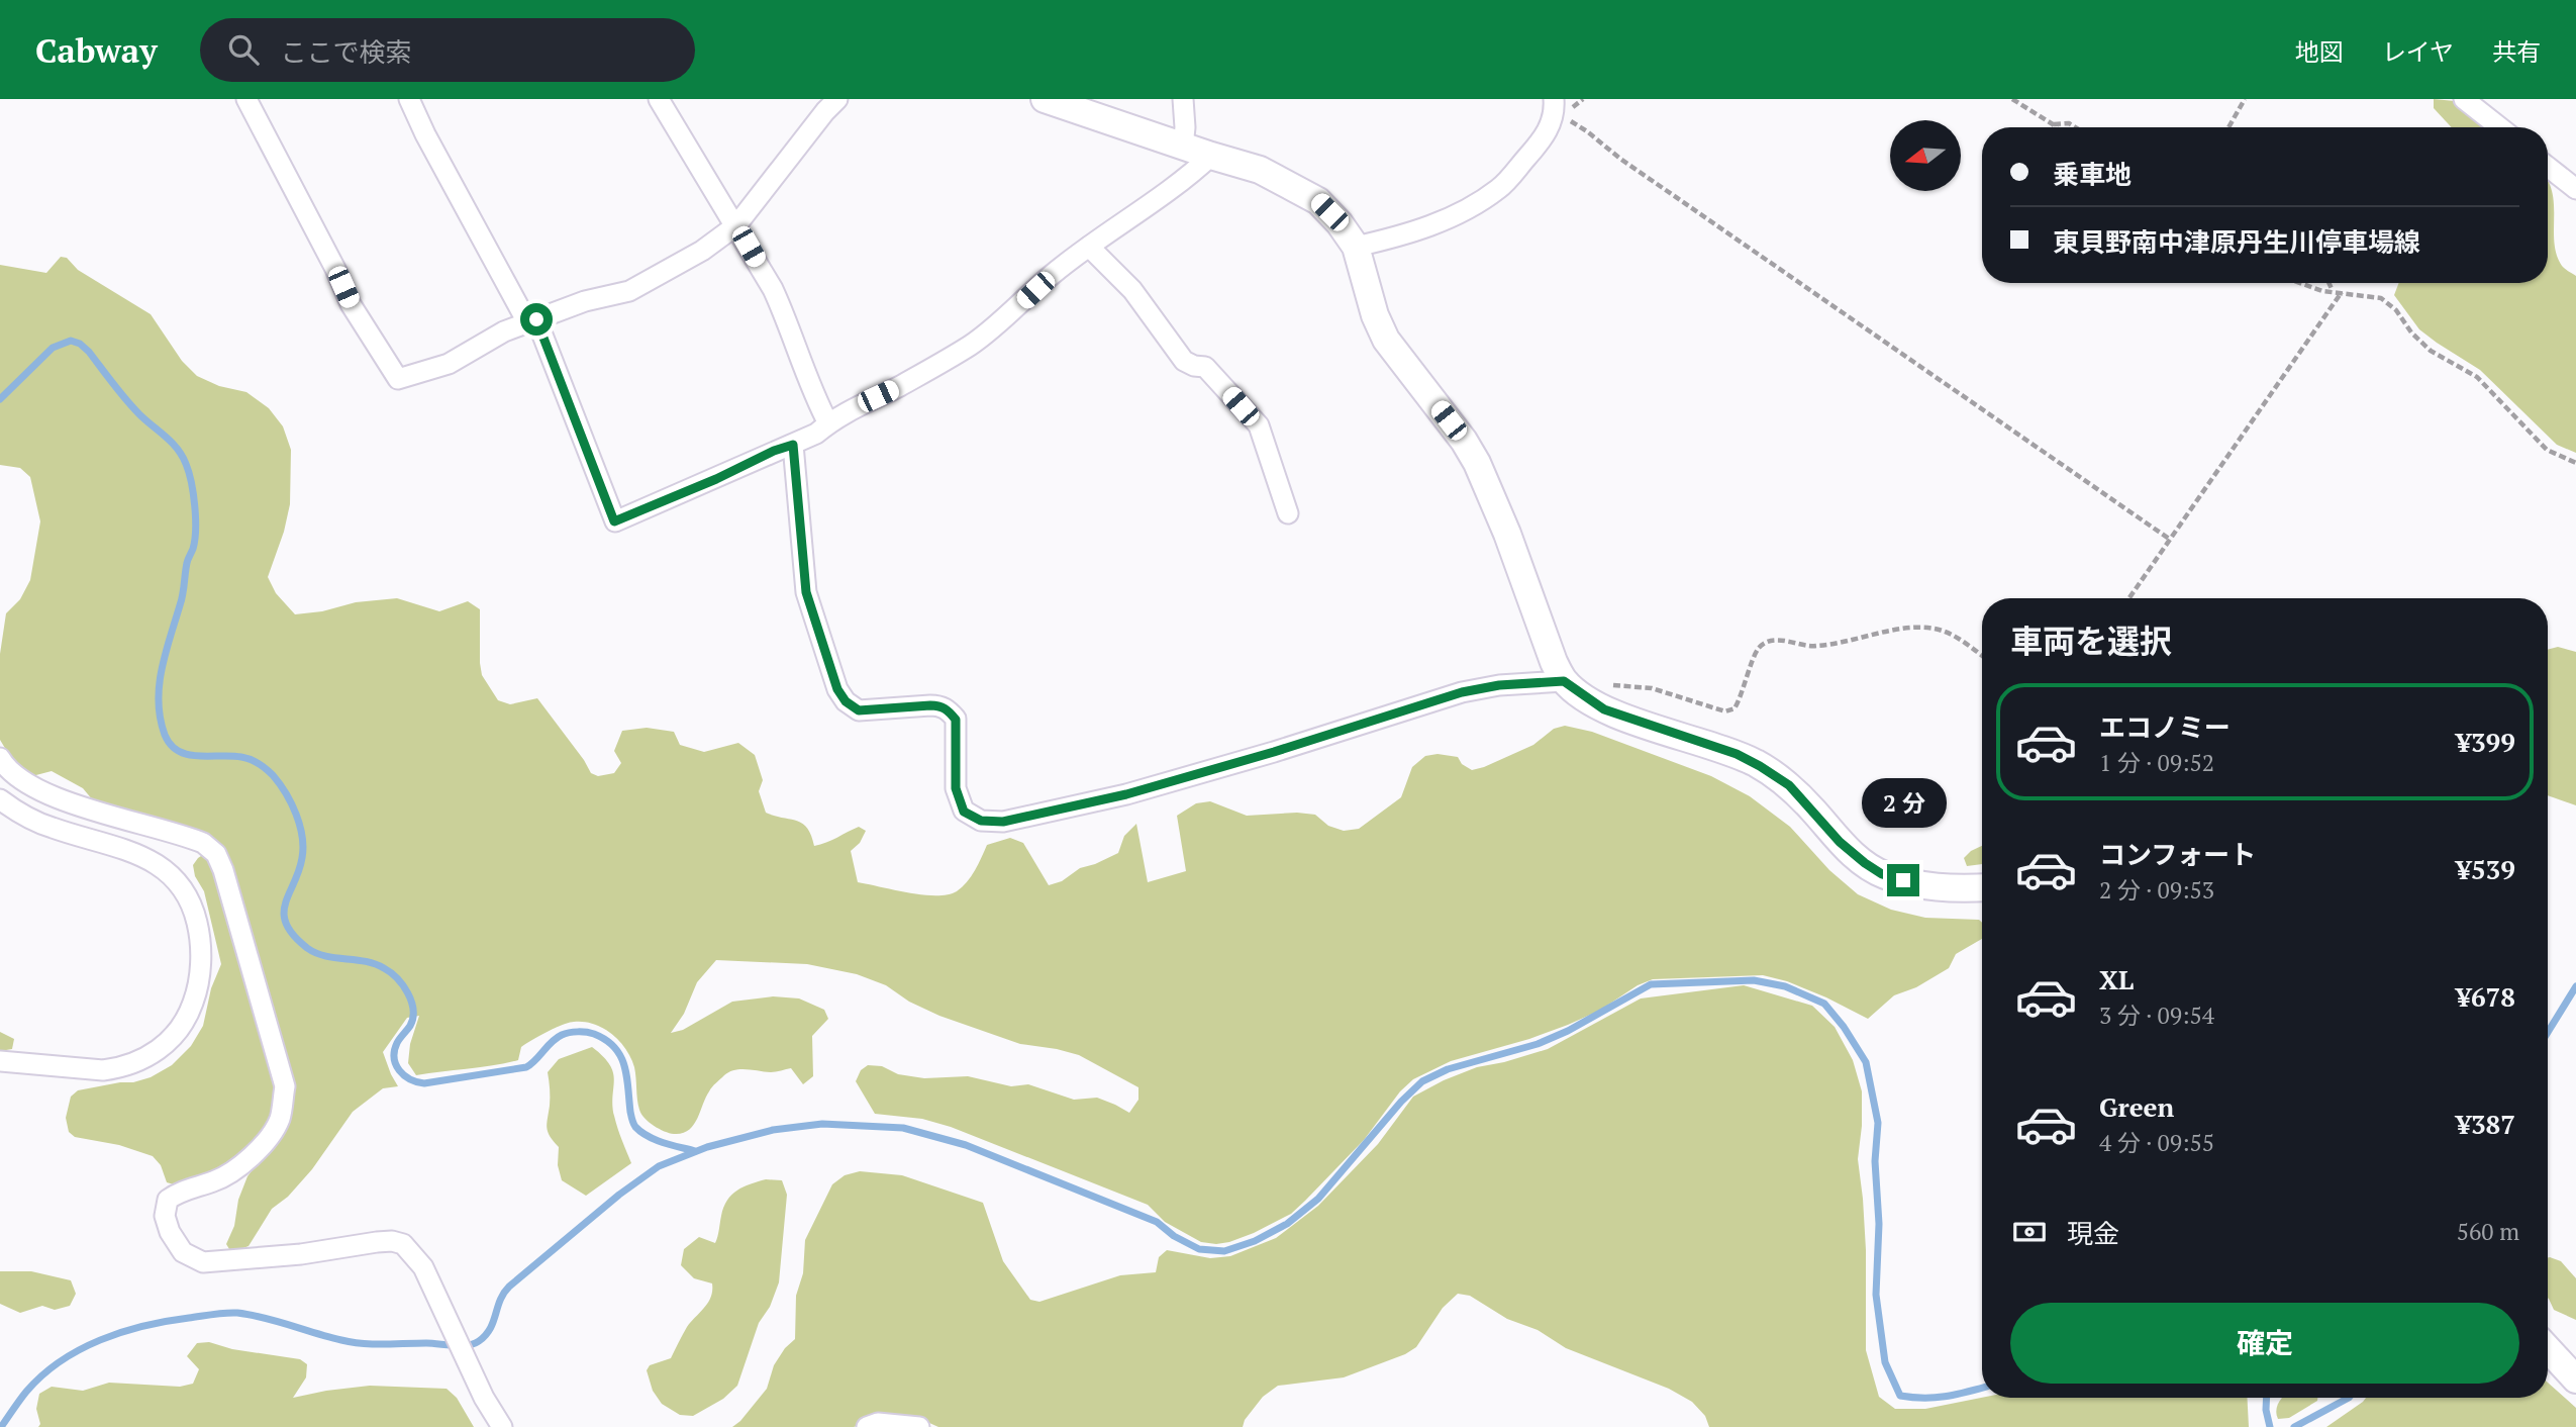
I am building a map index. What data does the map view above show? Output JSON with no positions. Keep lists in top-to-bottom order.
{
  "north": "left",
  "page": {
    "header": "Cabway",
    "search": "ここで検索",
    "nav": ["地図", "レイヤ", "共有"],
    "banner": ["乗車地", "東貝野南中津原丹生川停車場線"],
    "heading": "車両を選択",
    "list": [
      {
        "name": "エコノミー",
        "note": "1 分 · 09:52",
        "value": "¥399"
      },
      {
        "name": "コンフォート",
        "note": "2 分 · 09:53",
        "value": "¥539"
      },
      {
        "name": "XL",
        "note": "3 分 · 09:54",
        "value": "¥678"
      },
      {
        "name": "Green",
        "note": "4 分 · 09:55",
        "value": "¥387"
      }
    ],
    "bubble": "2 分",
    "pay": ["現金", "560 m"],
    "buttons": "確定"
  }
}
